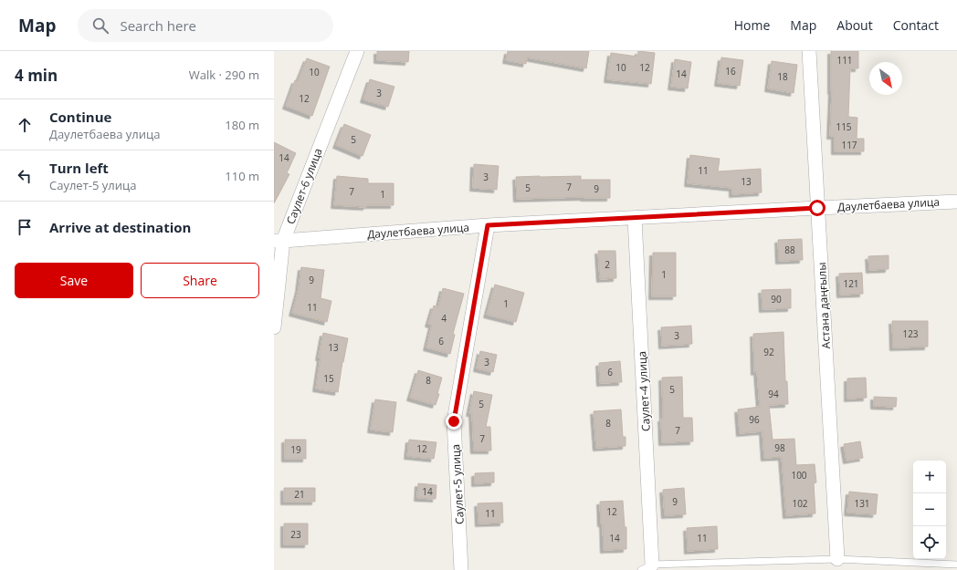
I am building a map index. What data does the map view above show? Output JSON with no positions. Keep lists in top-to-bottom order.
{
  "streets": {
    "street": [
      "Саулет-6 улица",
      "Даулетбаева улица",
      "Астана даңғылы",
      "Саулет-4 улица",
      "Саулет-5 улица"
    ]
  },
  "crossings": [
    ["Саулет-6 улица", "Даулетбаева улица"],
    ["Даулетбаева улица", "Астана даңғылы"],
    ["Даулетбаева улица", "Саулет-4 улица"],
    ["Даулетбаева улица", "Саулет-5 улица"]
  ],
  "house_numbers": [
    "111",
    "10",
    "12",
    "16",
    "10",
    "14",
    "18",
    "3",
    "12",
    "115",
    "5",
    "117",
    "14",
    "11",
    "3",
    "13",
    "7",
    "5",
    "9",
    "7",
    "1",
    "88",
    "2",
    "1",
    "9",
    "121",
    "90",
    "1",
    "11",
    "4",
    "123",
    "3",
    "6",
    "13",
    "92",
    "3",
    "6",
    "15",
    "8",
    "5",
    "94",
    "5",
    "96",
    "8",
    "7",
    "7",
    "98",
    "12",
    "19",
    "100",
    "14",
    "21",
    "9",
    "102",
    "131",
    "12",
    "11",
    "23",
    "14",
    "11"
  ],
  "north": "bottom right",
  "page": {
    "header": "Map",
    "search": "Search here",
    "nav": [
      "Home",
      "Map",
      "About",
      "Contact"
    ],
    "heading": ["4 min", "Walk · 290 m"],
    "list": [
      ["Continue", "Даулетбаева улица", "180 m"],
      ["Turn left", "Саулет-5 улица", "110 m"],
      "Arrive at destination"
    ],
    "buttons": ["Save", "Share"],
    "map_buttons": ["+", "−"]
  }
}
